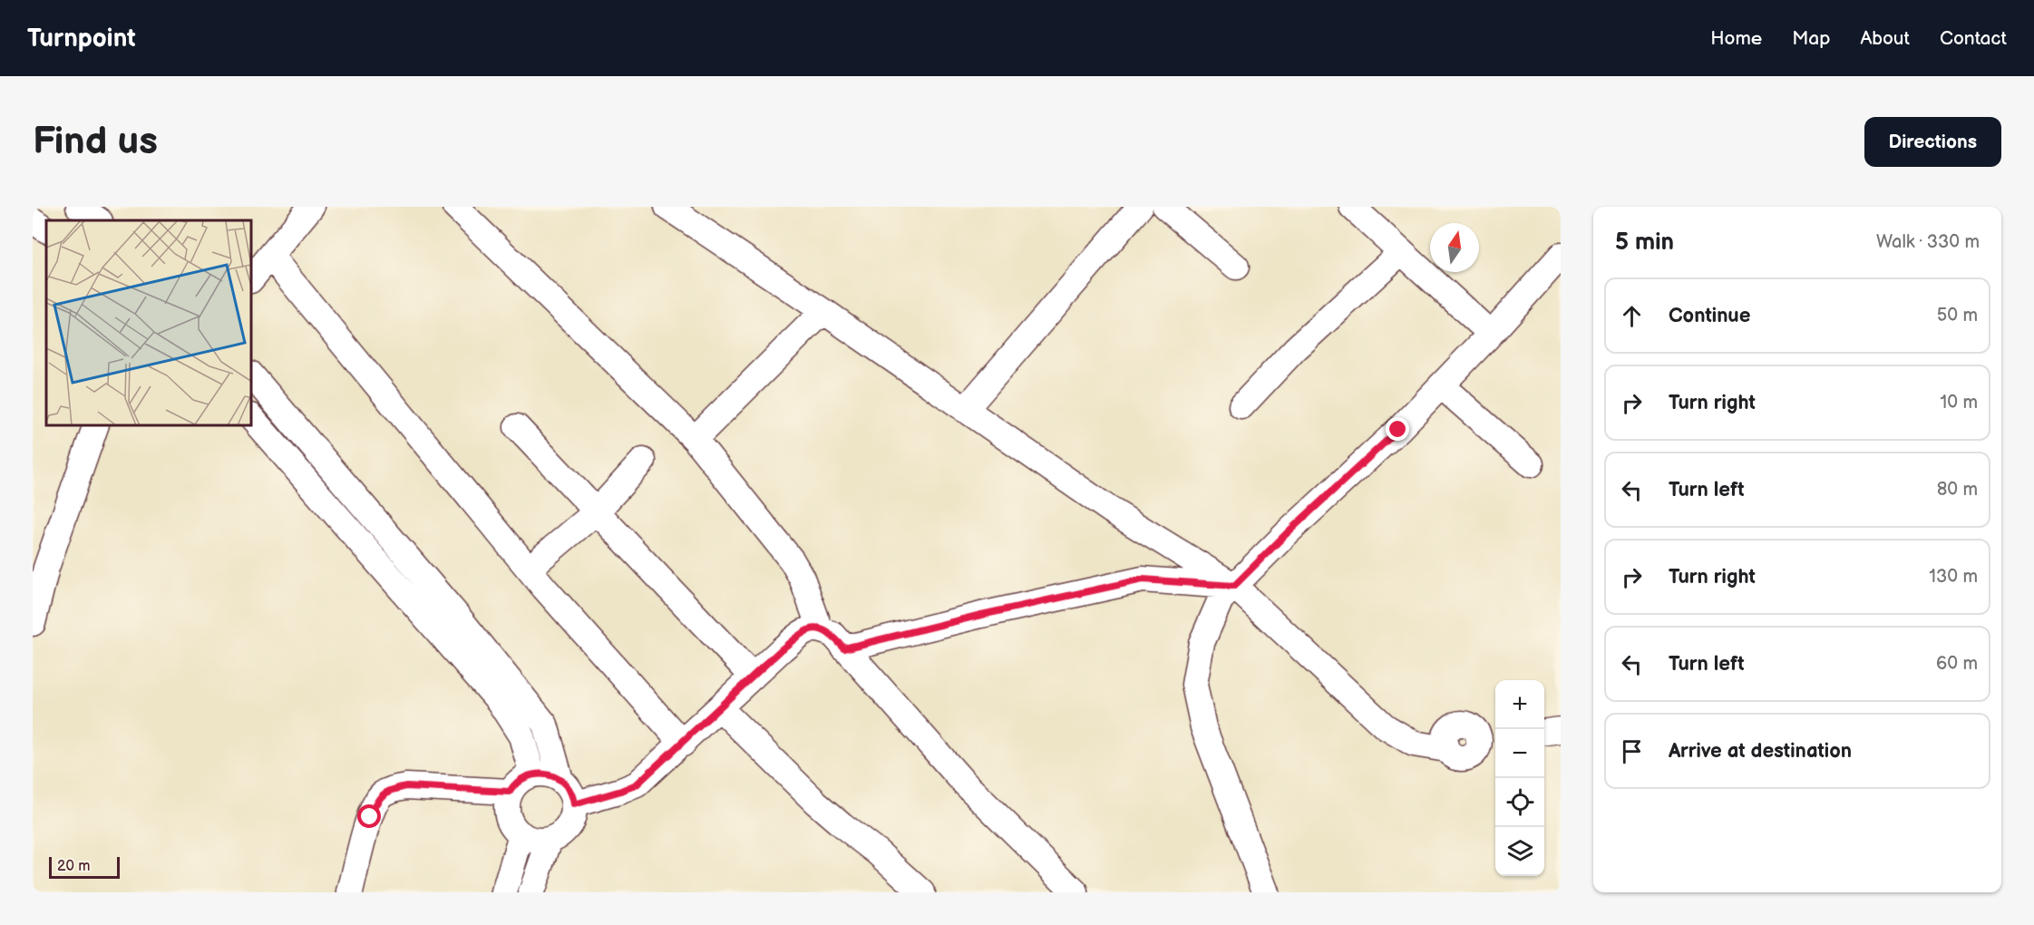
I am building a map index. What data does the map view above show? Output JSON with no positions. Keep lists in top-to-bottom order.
{
  "scale_bar": "20 m",
  "north": "top",
  "page": {
    "header": "Turnpoint",
    "nav": [
      "Home",
      "Map",
      "About",
      "Contact"
    ],
    "buttons": "Directions",
    "title": "Find us",
    "heading": ["5 min", "Walk · 330 m"],
    "list": [
      ["Continue", "50 m"],
      ["Turn right", "10 m"],
      ["Turn left", "80 m"],
      ["Turn right", "130 m"],
      ["Turn left", "60 m"],
      "Arrive at destination"
    ],
    "map_buttons": ["+", "−"],
    "scale": "20 m"
  }
}
